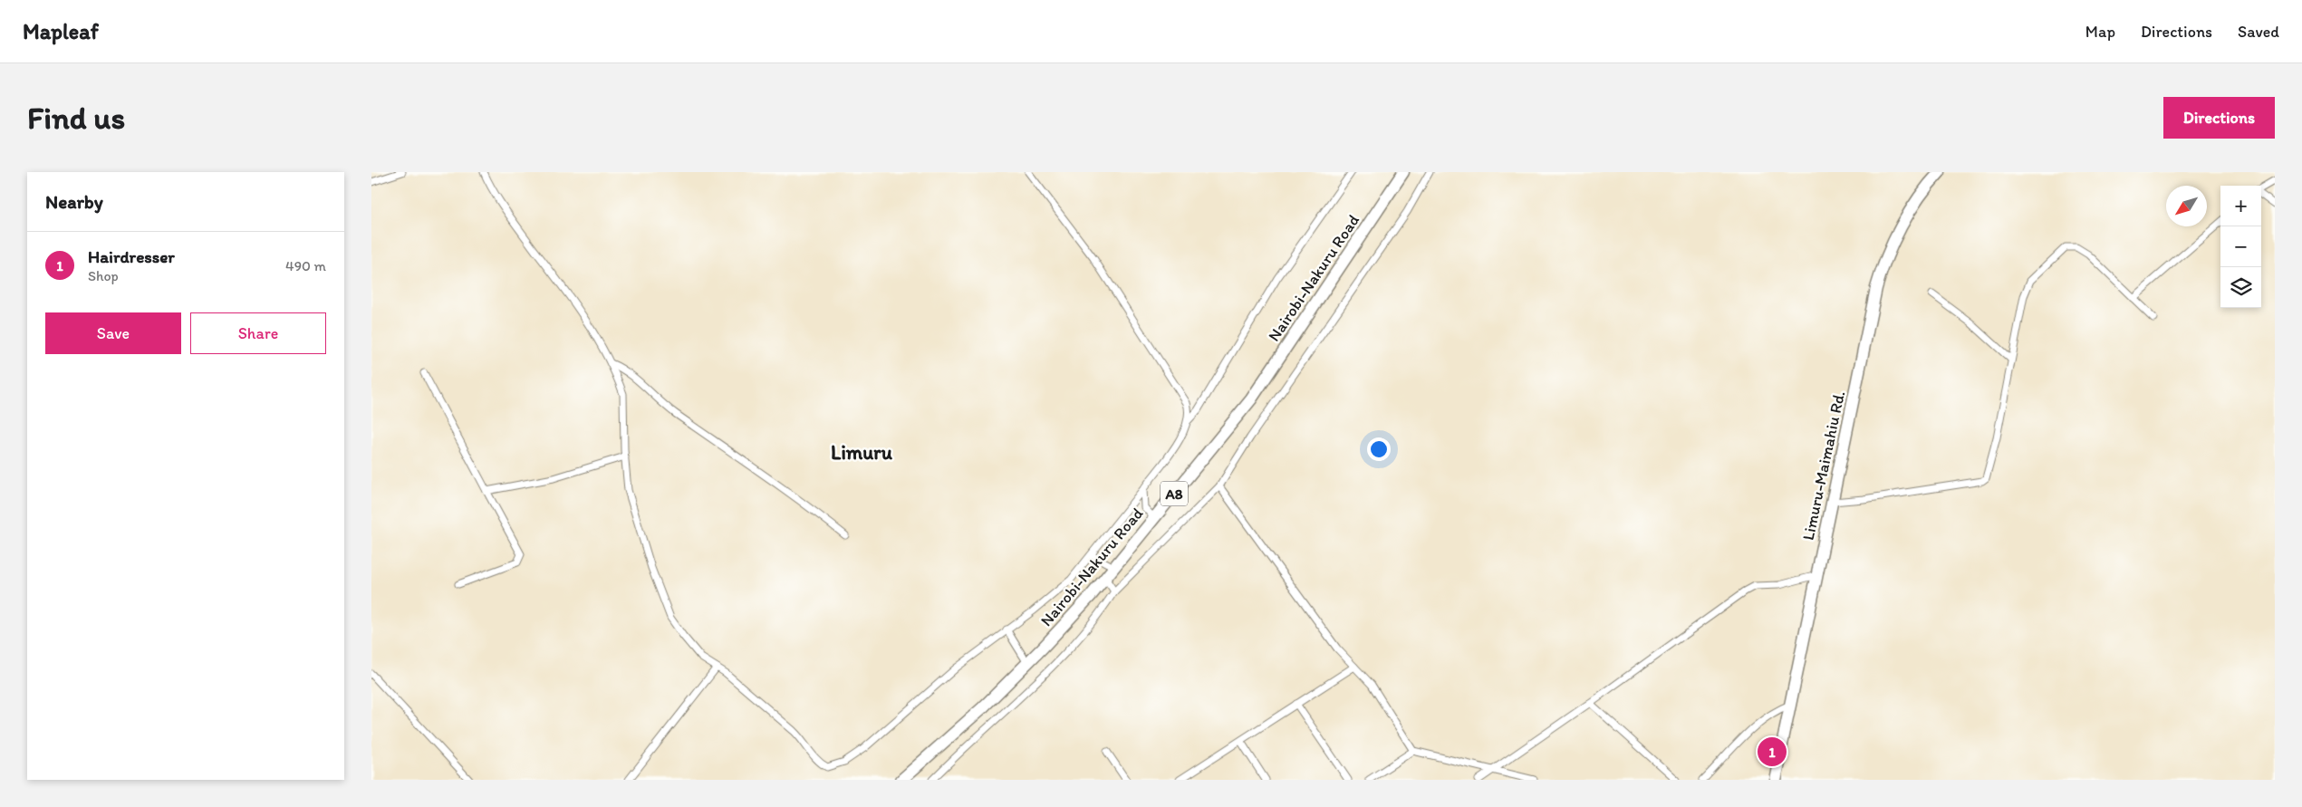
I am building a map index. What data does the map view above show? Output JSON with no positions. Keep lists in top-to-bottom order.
{
  "streets": {
    "highway": ["Nairobi-Nakuru Road", "Limuru-Maimahiu Rd.", "A8"]
  },
  "districts": ["Limuru"],
  "north": "bottom left",
  "page": {
    "header": "Mapleaf",
    "nav": ["Map", "Directions", "Saved"],
    "buttons": [
      "Directions",
      ["Save", "Share"]
    ],
    "title": "Find us",
    "heading": "Nearby",
    "map_buttons": ["+", "−"],
    "list": [
      {
        "mark": "1",
        "name": "Hairdresser",
        "note": "Shop",
        "value": "490 m"
      }
    ],
    "pins": "1"
  }
}
